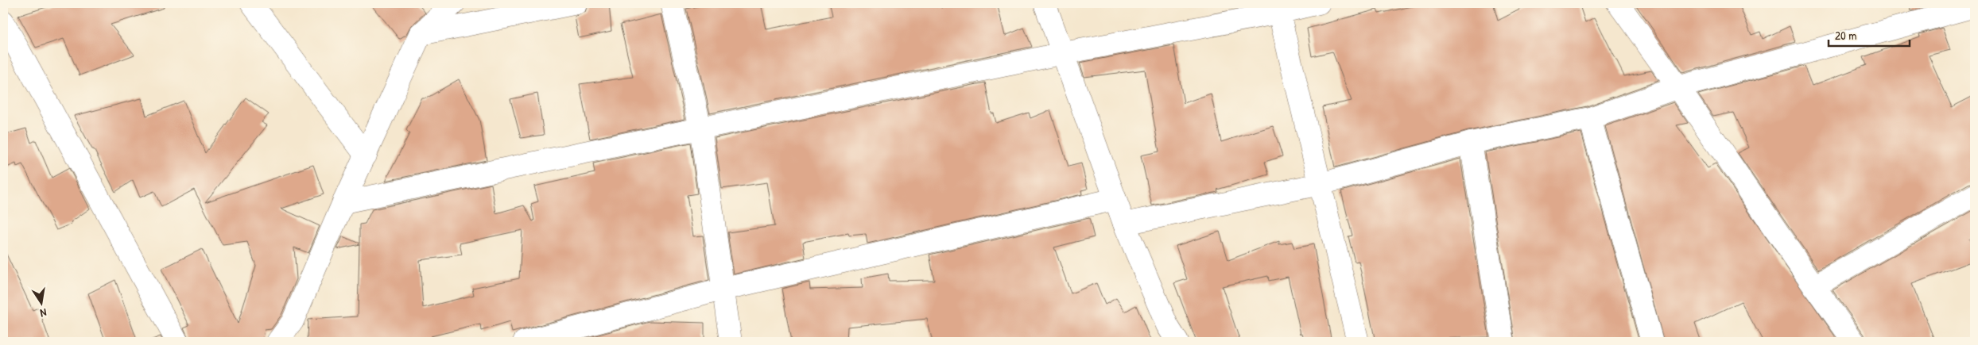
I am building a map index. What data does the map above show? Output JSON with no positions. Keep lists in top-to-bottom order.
{
  "scale_bar": "20 m",
  "north": "bottom"
}
